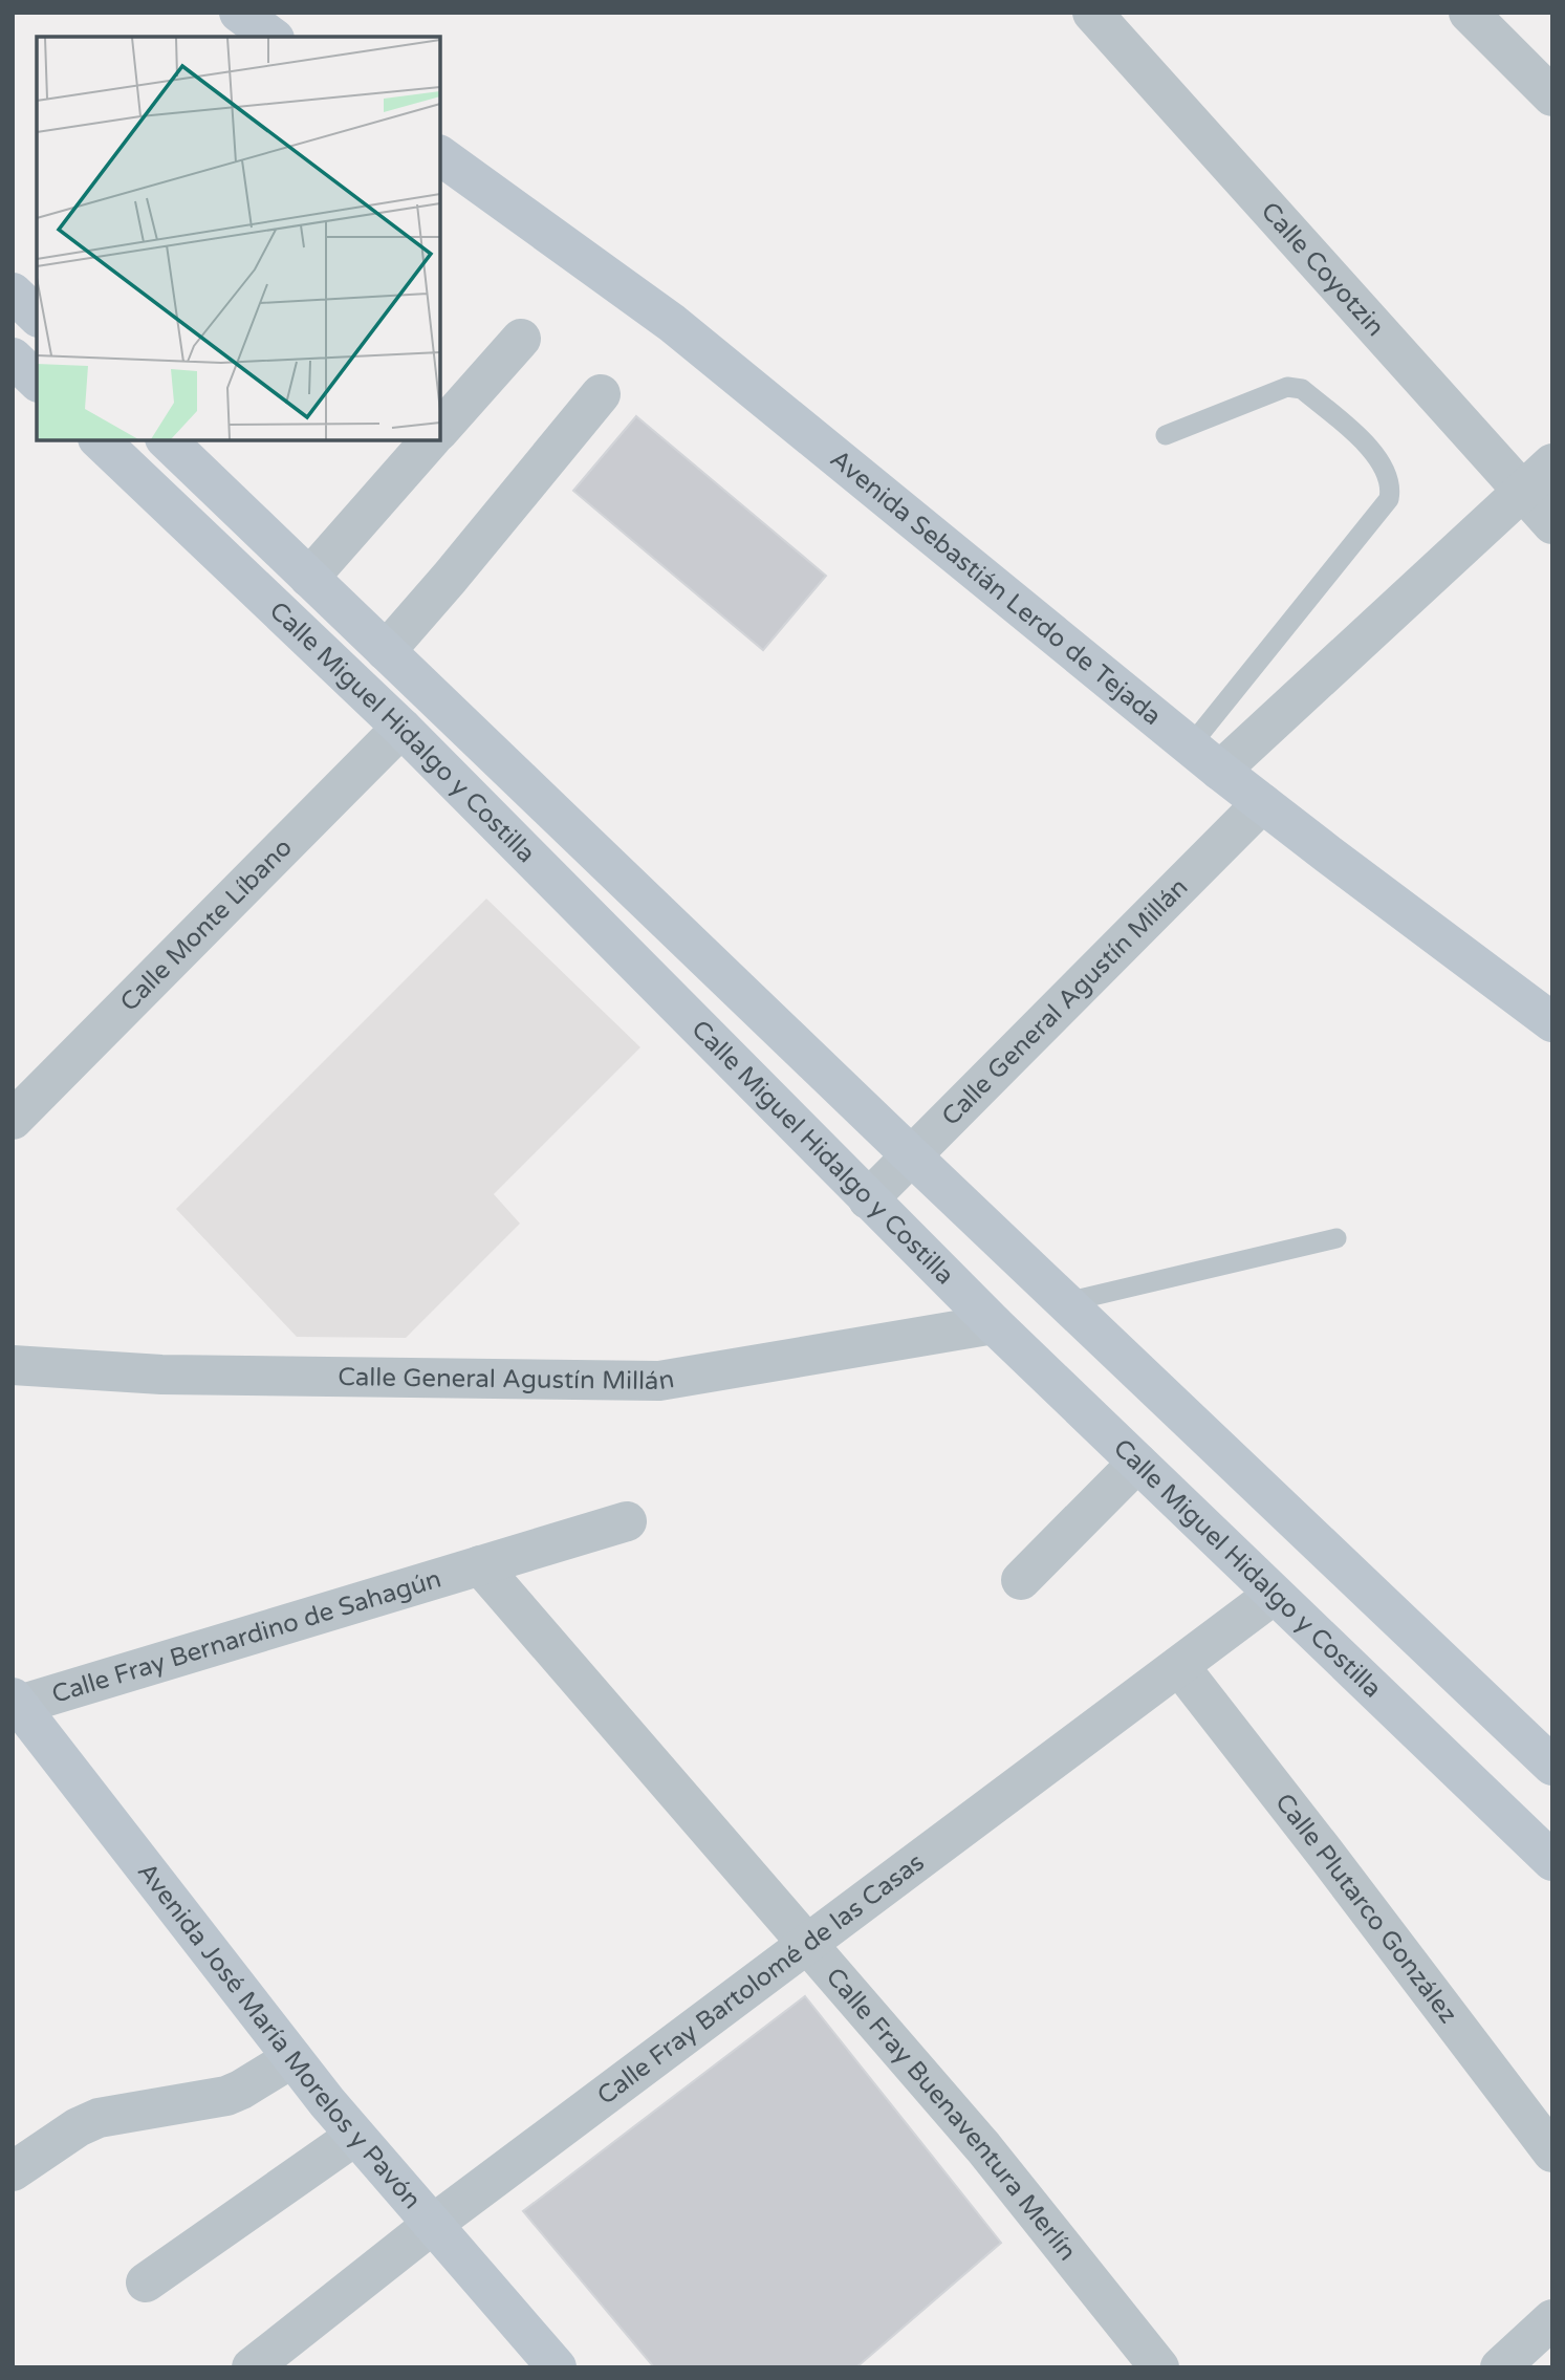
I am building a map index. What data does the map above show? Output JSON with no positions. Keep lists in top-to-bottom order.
{
  "streets": {
    "main road": ["Avenida Sebastián Lerdo de Tejada", "Calle Miguel Hidalgo y Costilla", "Avenida José María Morelos y Pavón"],
    "street": [
      "Calle Coyotzin",
      "Calle Monte Líbano",
      "Calle General Agustín Millán",
      "Calle Fray Bernardino de Sahagún",
      "Calle Plutarco González",
      "Calle Fray Bartolomé de las Casas",
      "Calle Fray Buenaventura Merlín"
    ]
  },
  "crossings": [
    ["Avenida Sebastián Lerdo de Tejada", "Calle General Agustín Millán"],
    ["Calle Miguel Hidalgo y Costilla", "Calle Monte Líbano"],
    ["Calle Miguel Hidalgo y Costilla", "Calle General Agustín Millán"],
    ["Calle Miguel Hidalgo y Costilla", "Calle Fray Bartolomé de las Casas"],
    ["Calle Fray Bernardino de Sahagún", "Avenida José María Morelos y Pavón"],
    ["Calle Fray Bernardino de Sahagún", "Calle Fray Buenaventura Merlín"],
    ["Calle Plutarco González", "Calle Fray Bartolomé de las Casas"],
    ["Calle Fray Bartolomé de las Casas", "Avenida José María Morelos y Pavón"],
    ["Calle Fray Bartolomé de las Casas", "Calle Fray Buenaventura Merlín"]
  ]
}
